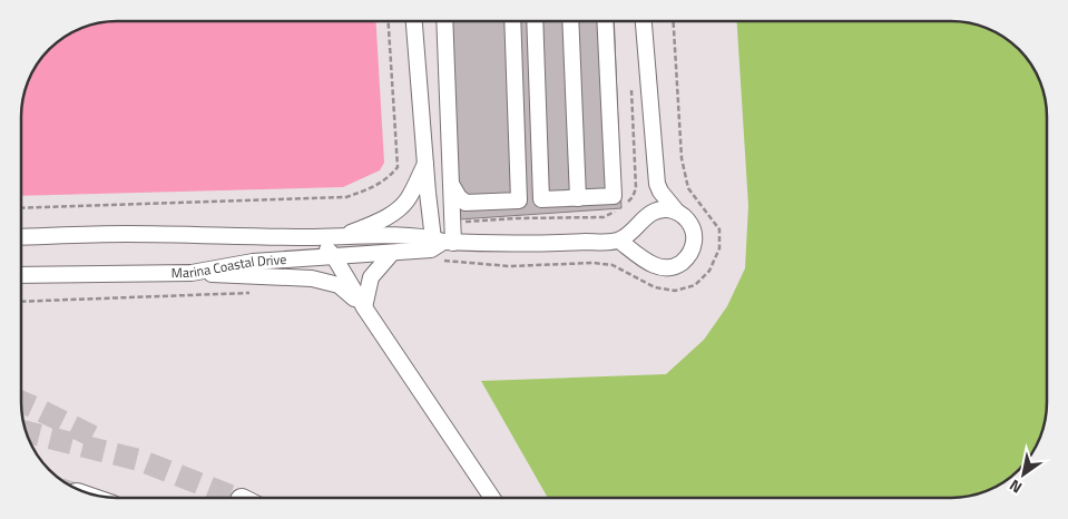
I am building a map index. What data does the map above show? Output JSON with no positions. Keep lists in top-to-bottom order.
{
  "streets": {
    "street": ["Marina Coastal Drive"]
  },
  "north": "bottom left"
}
